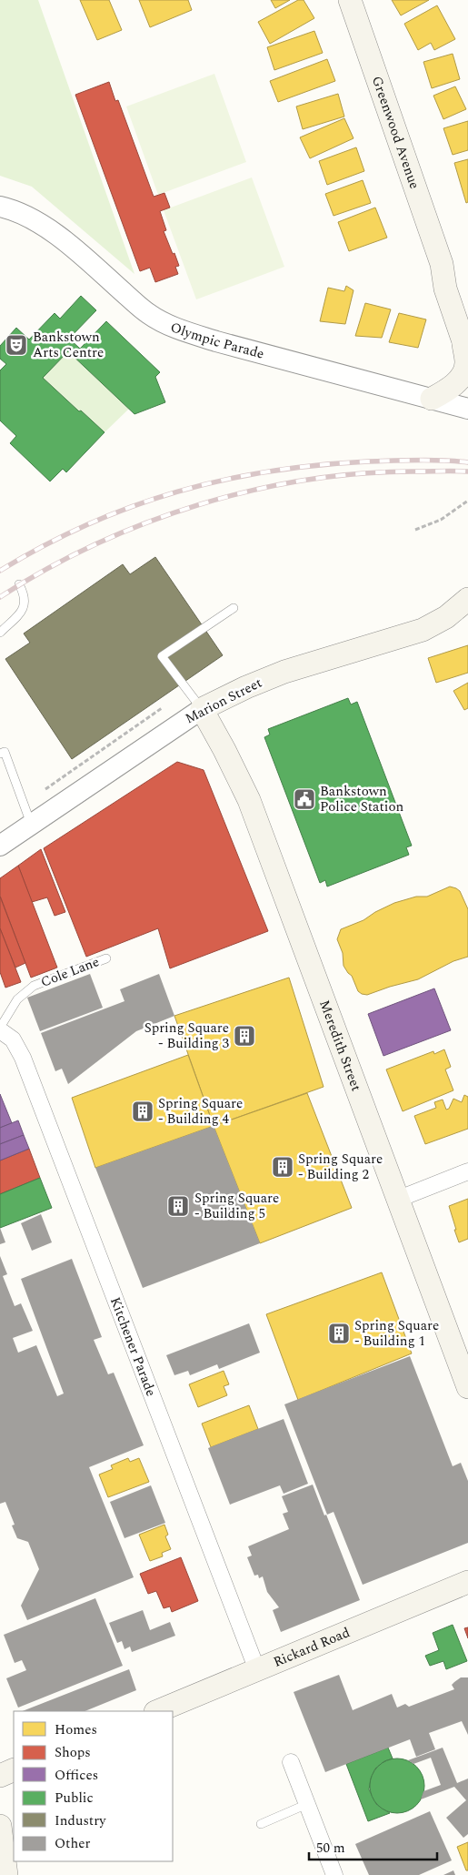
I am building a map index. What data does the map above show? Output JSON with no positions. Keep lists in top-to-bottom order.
{
  "streets": {
    "main road": [
      "Greenwood Avenue",
      "Marion Street",
      "Meredith Street",
      "Rickard Road"
    ],
    "street": ["Olympic Parade", "Kitchener Parade"],
    "lane": ["Cole Lane"]
  },
  "crossings": [
    ["Greenwood Avenue", "Olympic Parade"],
    ["Marion Street", "Meredith Street"],
    ["Cole Lane", "Kitchener Parade"],
    ["Kitchener Parade", "Rickard Road"]
  ],
  "places": {
    "theatre": ["Bankstown Arts Centre"],
    "public building": ["Bankstown Police Station"],
    "building": [
      "Spring Square - Building 3",
      "Spring Square - Building 4",
      "Spring Square - Building 2",
      "Spring Square - Building 5",
      "Spring Square - Building 1"
    ]
  },
  "legend": [
    "Homes",
    "Shops",
    "Offices",
    "Public",
    "Industry",
    "Other"
  ],
  "scale_bar": "50 m"
}
